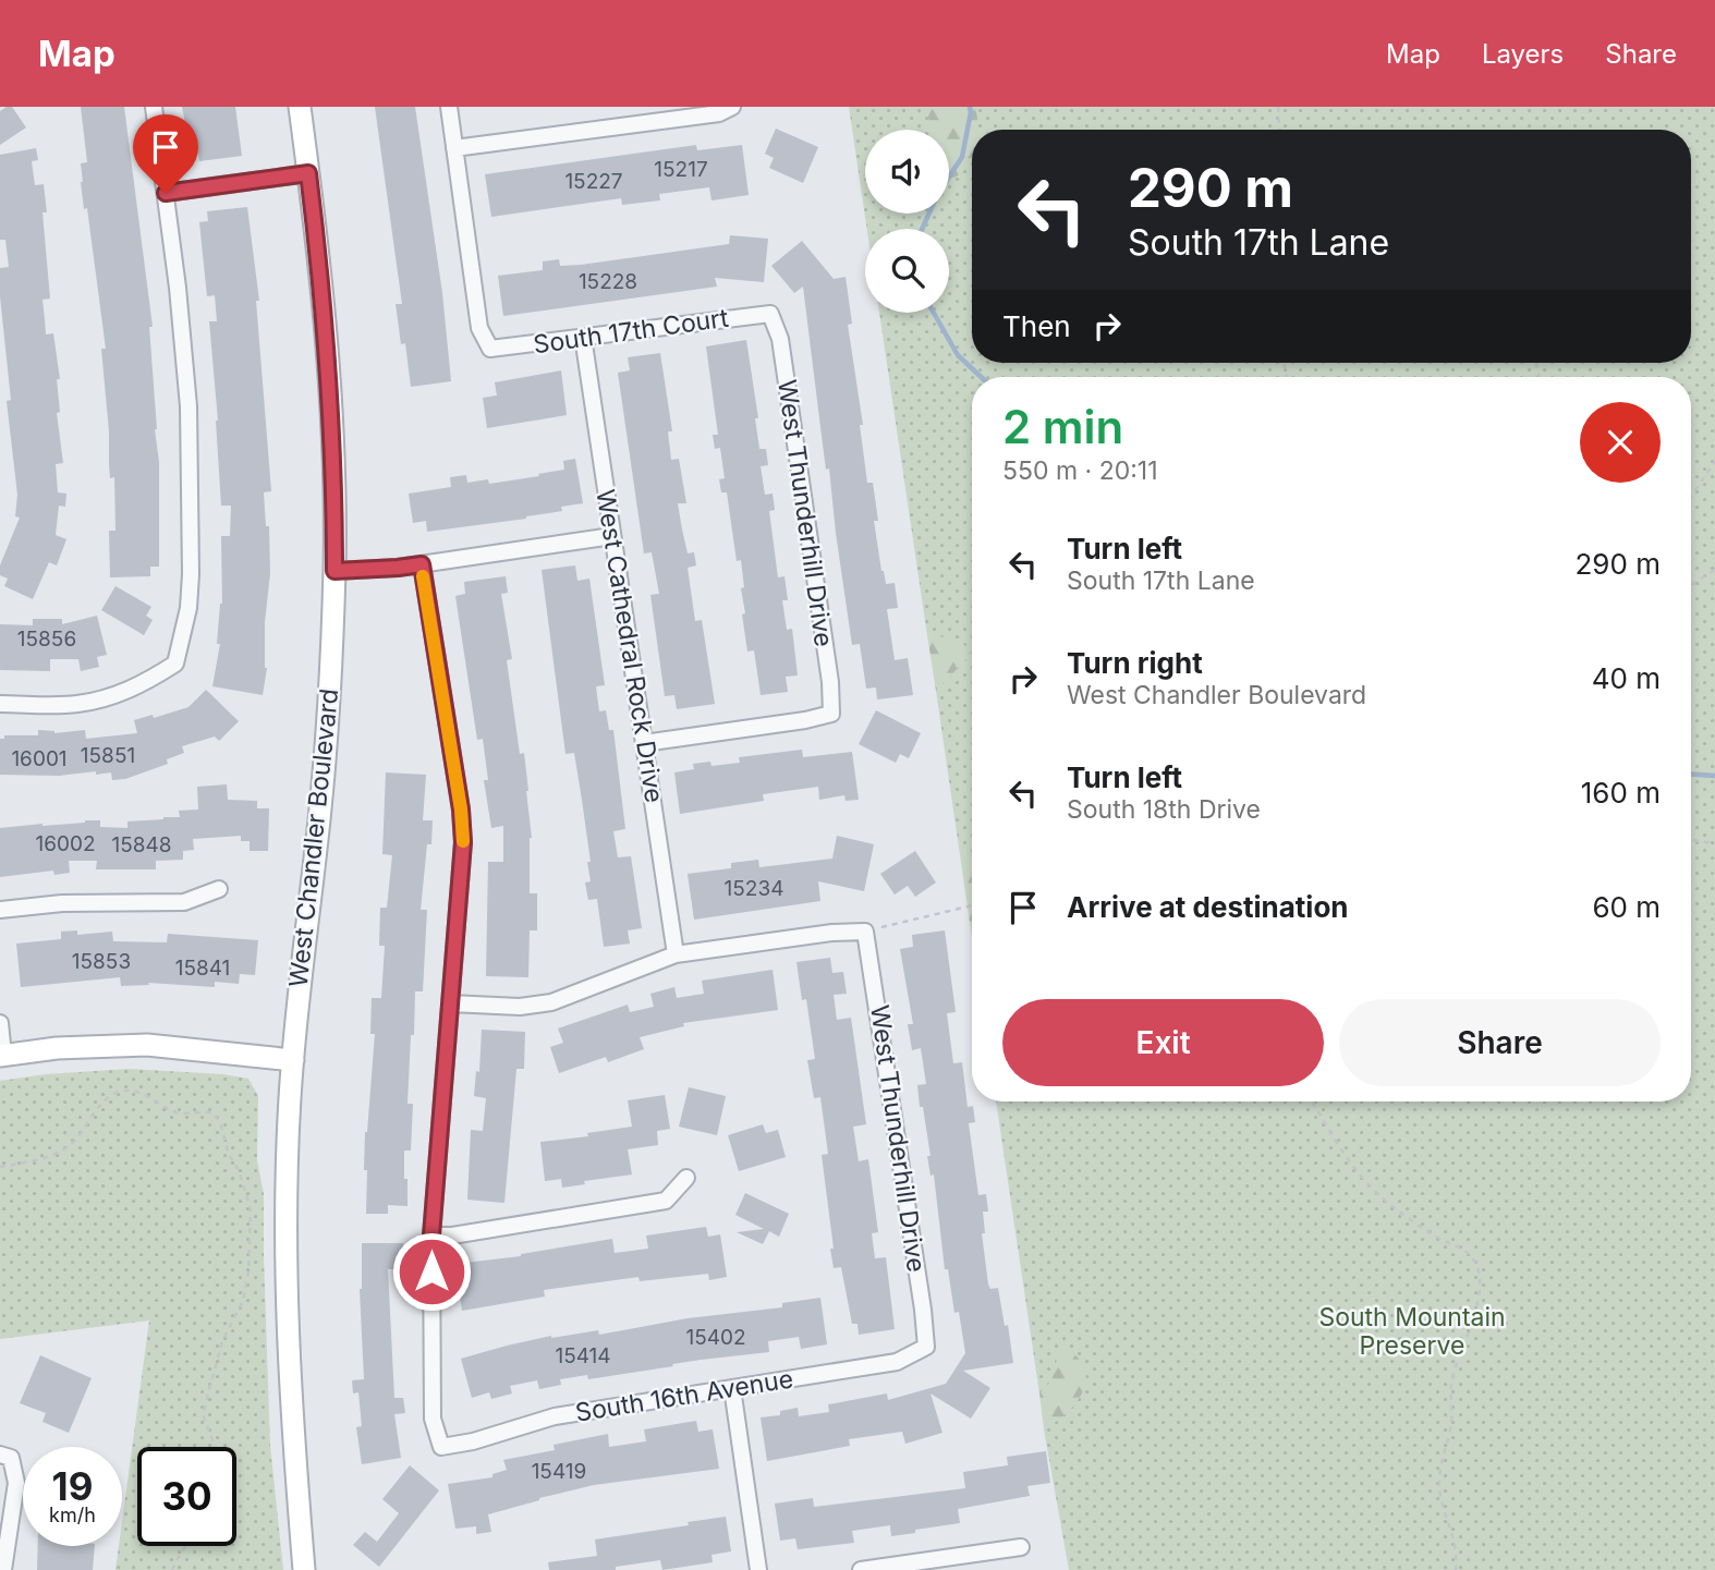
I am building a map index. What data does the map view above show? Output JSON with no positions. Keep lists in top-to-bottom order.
{
  "streets": {
    "street": [
      "South 17th Court",
      "West Thunderhill Drive",
      "West Cathedral Rock Drive",
      "West Chandler Boulevard",
      "South 16th Avenue"
    ]
  },
  "crossings": [
    ["South 17th Court", "West Thunderhill Drive"],
    ["South 17th Court", "West Cathedral Rock Drive"],
    ["West Thunderhill Drive", "West Cathedral Rock Drive"],
    ["West Thunderhill Drive", "South 16th Avenue"]
  ],
  "parks": ["South Mountain Preserve"],
  "house_numbers": [
    "15217",
    "15227",
    "15228",
    "15856",
    "15851",
    "16001",
    "16002",
    "15848",
    "15234",
    "15853",
    "15841",
    "15402",
    "15414",
    "15419"
  ],
  "page": {
    "header": "Map",
    "nav": ["Map", "Layers", "Share"],
    "turn": ["290 m", "South 17th Lane"],
    "then": "Then",
    "heading": ["2 min", "550 m · 20:11"],
    "list": [
      {
        "name": "Turn left",
        "note": "South 17th Lane",
        "value": "290 m"
      },
      {
        "name": "Turn right",
        "note": "West Chandler Boulevard",
        "value": "40 m"
      },
      {
        "name": "Turn left",
        "note": "South 18th Drive",
        "value": "160 m"
      },
      {
        "name": "Arrive at destination",
        "value": "60 m"
      }
    ],
    "buttons": ["Exit", "Share"],
    "speed": "19 km/h",
    "limit": "30"
  }
}
